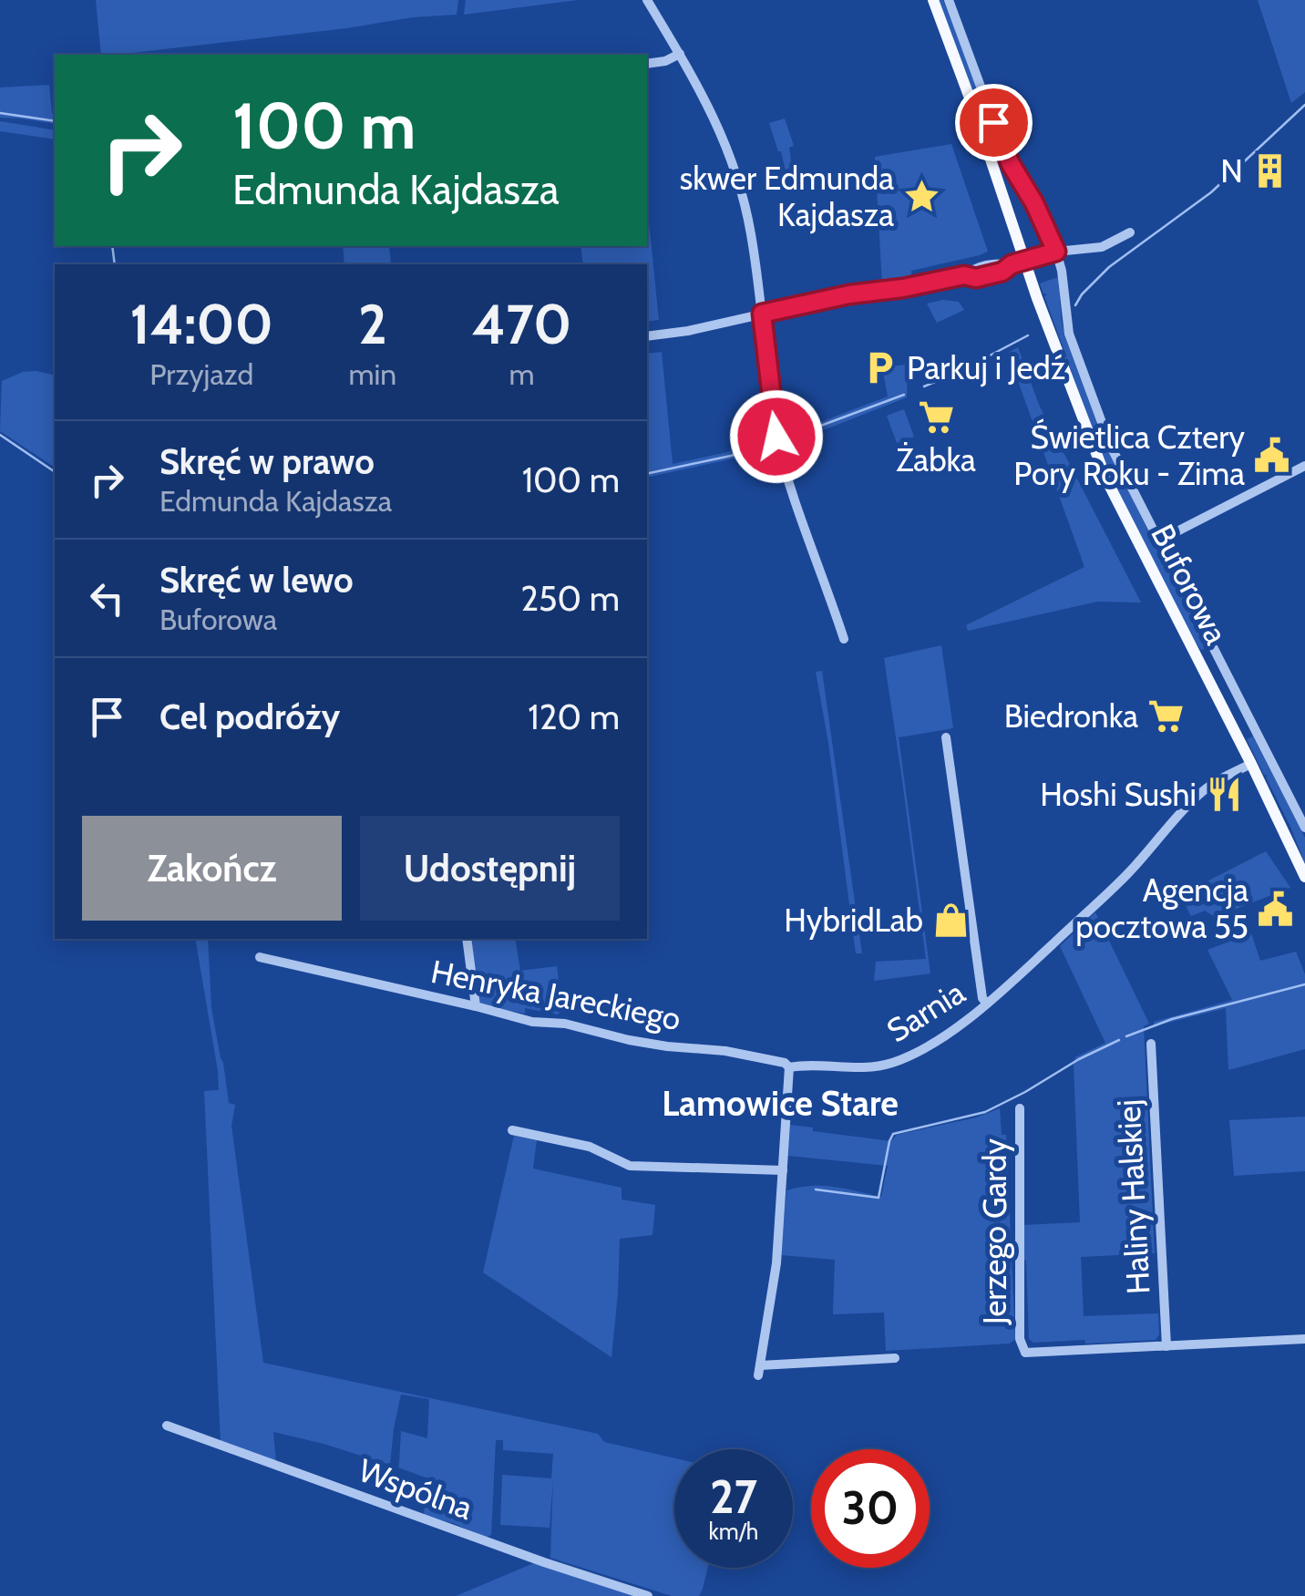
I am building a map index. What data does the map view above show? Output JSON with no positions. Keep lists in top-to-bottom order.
{
  "streets": {
    "main road": ["Buforowa"],
    "street": [
      "Henryka Jareckiego",
      "Sarnia",
      "Haliny Halskiej",
      "Jerzego Gardy",
      "Wspólna"
    ]
  },
  "crossings": [
    ["Buforowa", "Sarnia"],
    ["Henryka Jareckiego", "Sarnia"],
    ["Haliny Halskiej", "Jerzego Gardy"]
  ],
  "districts": ["Lamowice Stare"],
  "places": {
    "building": ["N"],
    "place": ["skwer Edmunda Kajdasza"],
    "parking": ["Parkuj i Jedź"],
    "supermarket": ["Żabka", "Biedronka"],
    "public building": ["Świetlica Cztery Pory Roku - Zima", "Agencja pocztowa 55"],
    "restaurant": ["Hoshi Sushi"],
    "shop": ["HybridLab"]
  },
  "page": {
    "turn": ["100 m", "Edmunda Kajdasza"],
    "eta": [
      "14:00",
      "Przyjazd",
      "2",
      "min",
      "470",
      "m"
    ],
    "list": [
      {
        "name": "Skręć w prawo",
        "note": "Edmunda Kajdasza",
        "value": "100 m"
      },
      {
        "name": "Skręć w lewo",
        "note": "Buforowa",
        "value": "250 m"
      },
      {
        "name": "Cel podróży",
        "value": "120 m"
      }
    ],
    "buttons": ["Zakończ", "Udostępnij"],
    "speed": "27 km/h",
    "limit": "30"
  }
}
